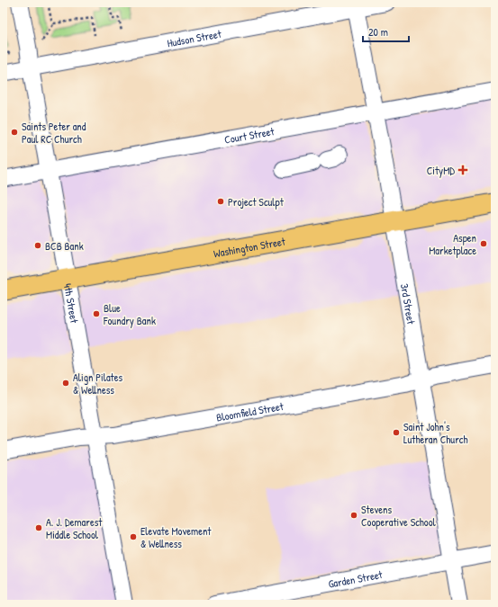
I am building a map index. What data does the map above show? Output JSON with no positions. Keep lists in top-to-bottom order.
{
  "streets": {
    "main road": ["Washington Street"],
    "street": [
      "Hudson Street",
      "Court Street",
      "3rd Street",
      "4th Street",
      "Bloomfield Street",
      "Garden Street"
    ]
  },
  "crossings": [
    ["Hudson Street", "3rd Street"],
    ["Hudson Street", "4th Street"],
    ["Court Street", "3rd Street"],
    ["Court Street", "4th Street"],
    ["Washington Street", "3rd Street"],
    ["Washington Street", "4th Street"],
    ["3rd Street", "Bloomfield Street"],
    ["3rd Street", "Garden Street"],
    ["4th Street", "Bloomfield Street"]
  ],
  "places": {
    "other": [
      "Saints Peter and Paul RC Church",
      "Project Sculpt",
      "Aspen Marketplace",
      "BCB Bank",
      "Blue Foundry Bank",
      "Align Pilates & Wellness",
      "Saint John's Lutheran Church",
      "Stevens Cooperative School",
      "A. J. Demarest Middle School",
      "Elevate Movement & Wellness"
    ],
    "health": ["CityMD"]
  },
  "scale_bar": "20 m"
}
